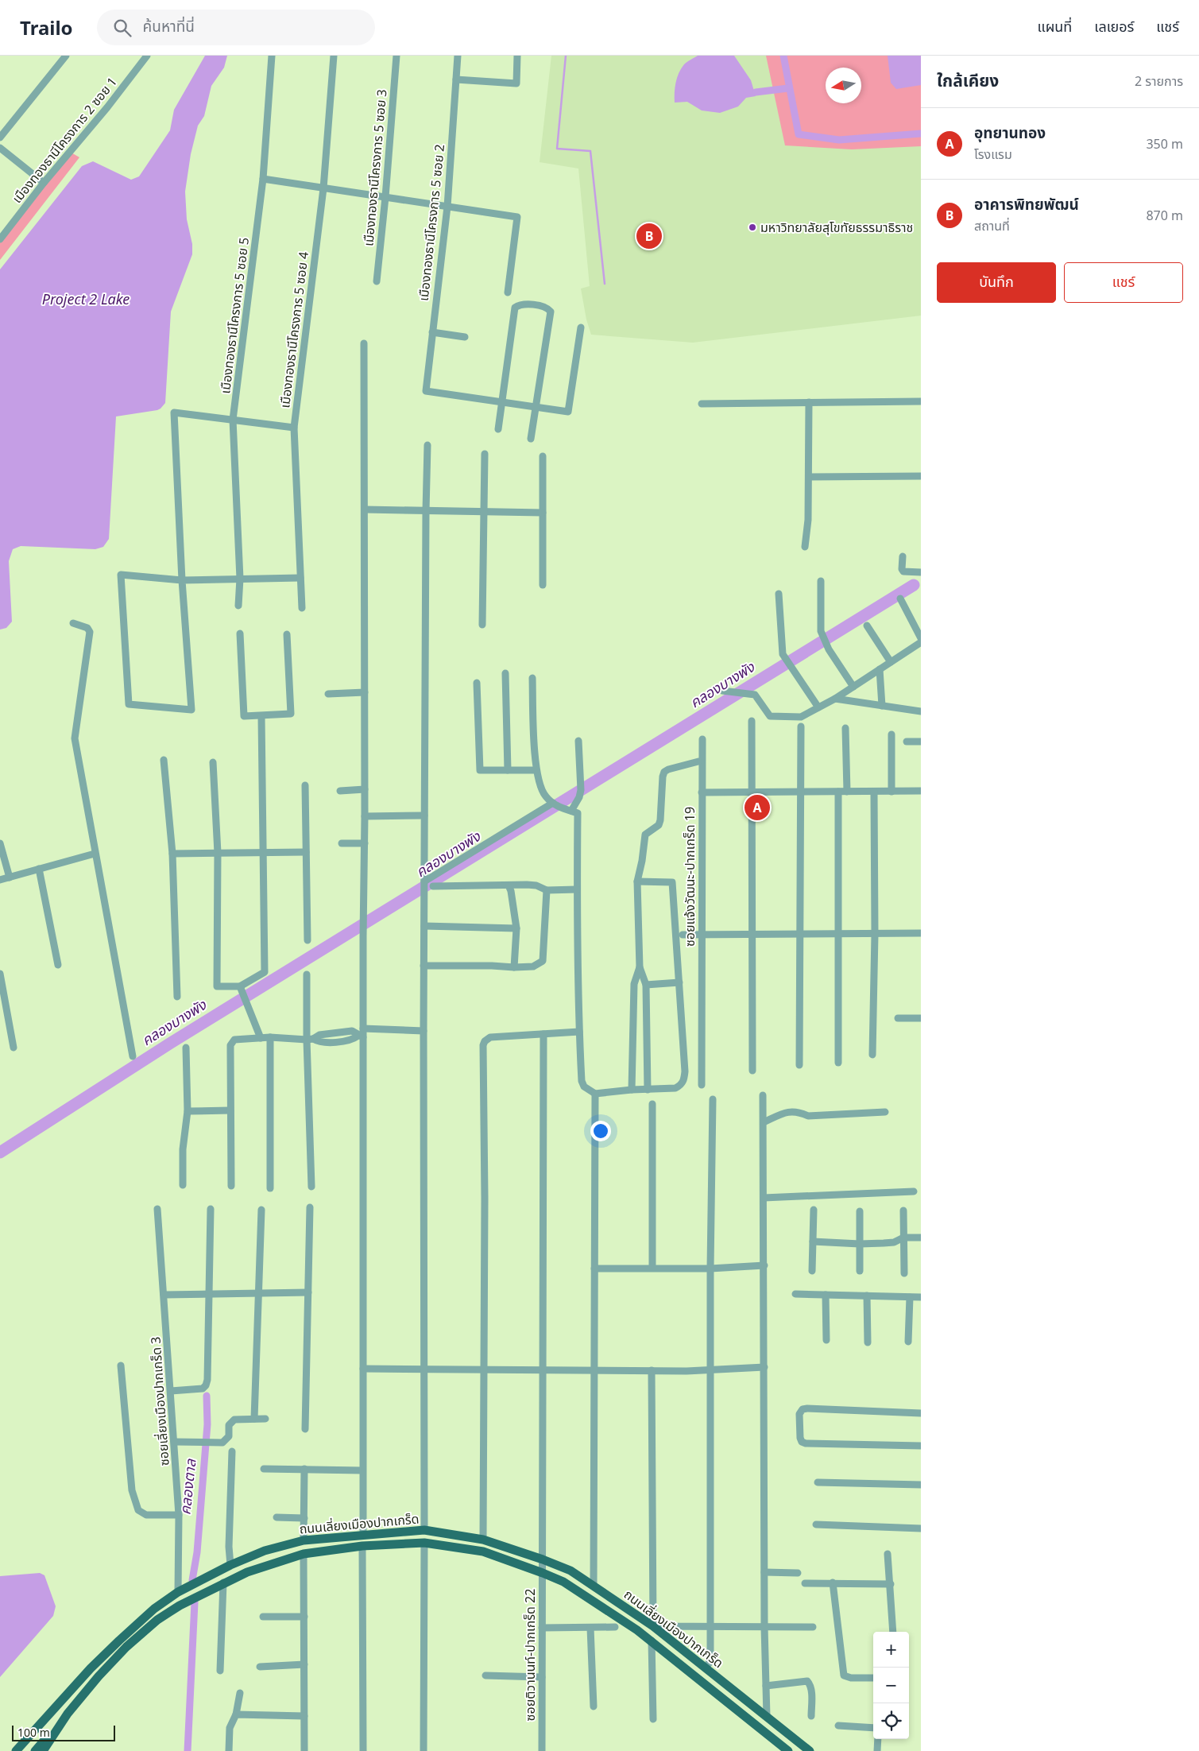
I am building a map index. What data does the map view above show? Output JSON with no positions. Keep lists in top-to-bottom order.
{
  "streets": {
    "main road": ["ถนนเลี่ยงเมืองปากเกร็ด"],
    "street": [
      "เมืองทองธานีโครงการ 2 ซอย 1",
      "เมืองทองธานีโครงการ 5 ซอย 3",
      "เมืองทองธานีโครงการ 5 ซอย 2",
      "เมืองทองธานีโครงการ 5 ซอย 5",
      "เมืองทองธานีโครงการ 5 ซอย 4",
      "ซอยแจ้งวัฒนะ-ปากเกร็ด 19",
      "ซอยเลี่ยงเมืองปากเกร็ด 3",
      "ซอยติวานนท์-ปากเกร็ด 22"
    ]
  },
  "crossings": [
    ["ซอยเลี่ยงเมืองปากเกร็ด 3", "ถนนเลี่ยงเมืองปากเกร็ด"],
    ["ถนนเลี่ยงเมืองปากเกร็ด", "ซอยติวานนท์-ปากเกร็ด 22"]
  ],
  "water": ["Project 2 Lake", "คลองบางพัง", "คลองตาล"],
  "places": ["มหาวิทยาลัยสุโขทัยธรรมาธิราช"],
  "scale_bar": "100 m",
  "north": "left",
  "page": {
    "header": "Trailo",
    "search": "ค้นหาที่นี่",
    "nav": ["แผนที่", "เลเยอร์", "แชร์"],
    "heading": ["ใกล้เคียง", "2 รายการ"],
    "list": [
      {
        "mark": "A",
        "name": "อุทยานทอง",
        "note": "โรงแรม",
        "value": "350 m"
      },
      {
        "mark": "B",
        "name": "อาคารพิทยพัฒน์",
        "note": "สถานที่",
        "value": "870 m"
      }
    ],
    "pins": ["B", "A"],
    "buttons": ["บันทึก", "แชร์"],
    "map_buttons": ["+", "−"],
    "scale": "100 m"
  }
}
